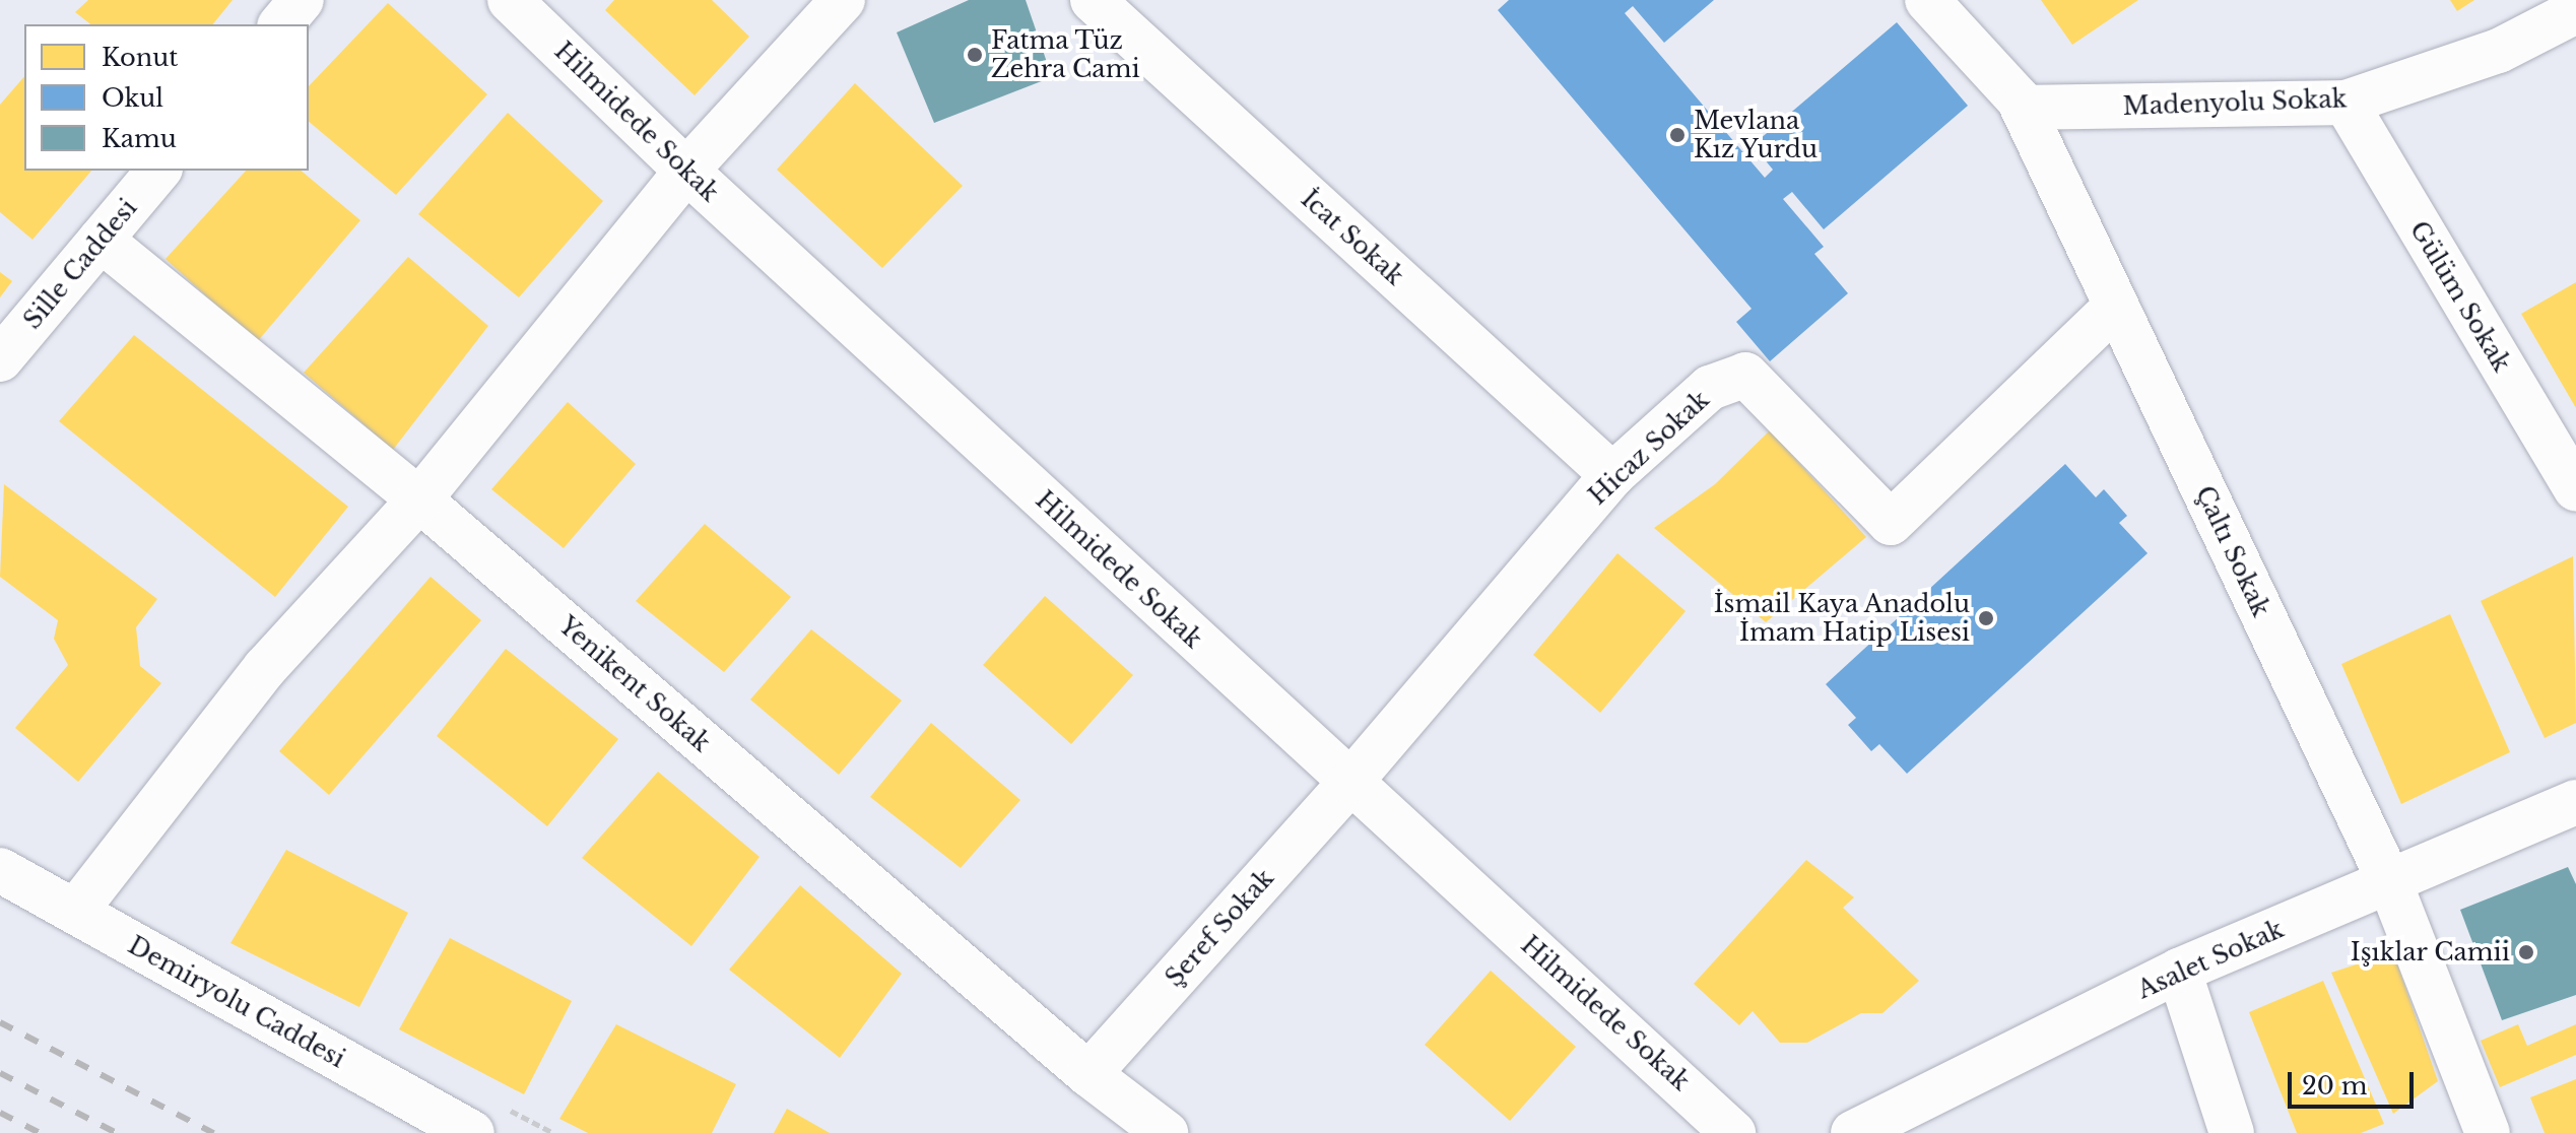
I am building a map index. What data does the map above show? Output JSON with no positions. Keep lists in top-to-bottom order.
{
  "streets": {
    "street": [
      "Madenyolu Sokak",
      "Hilmidede Sokak",
      "İcat Sokak",
      "Sille Caddesi",
      "Gülüm Sokak",
      "Hicaz Sokak",
      "Çaltı Sokak",
      "Yenikent Sokak",
      "Şeref Sokak",
      "Asalet Sokak",
      "Demiryolu Caddesi"
    ]
  },
  "crossings": [
    ["Madenyolu Sokak", "Gülüm Sokak"],
    ["Madenyolu Sokak", "Çaltı Sokak"],
    ["Hilmidede Sokak", "Hicaz Sokak"],
    ["Hilmidede Sokak", "Şeref Sokak"],
    ["İcat Sokak", "Hicaz Sokak"],
    ["Sille Caddesi", "Yenikent Sokak"],
    ["Hicaz Sokak", "Çaltı Sokak"],
    ["Hicaz Sokak", "Şeref Sokak"],
    ["Çaltı Sokak", "Asalet Sokak"],
    ["Yenikent Sokak", "Şeref Sokak"]
  ],
  "places": [
    "Fatma Tüz Zehra Cami",
    "Mevlana Kız Yurdu",
    "İsmail Kaya Anadolu İmam Hatip Lisesi",
    "Işıklar Camii"
  ],
  "legend": ["Konut", "Okul", "Kamu"],
  "scale_bar": "20 m"
}
